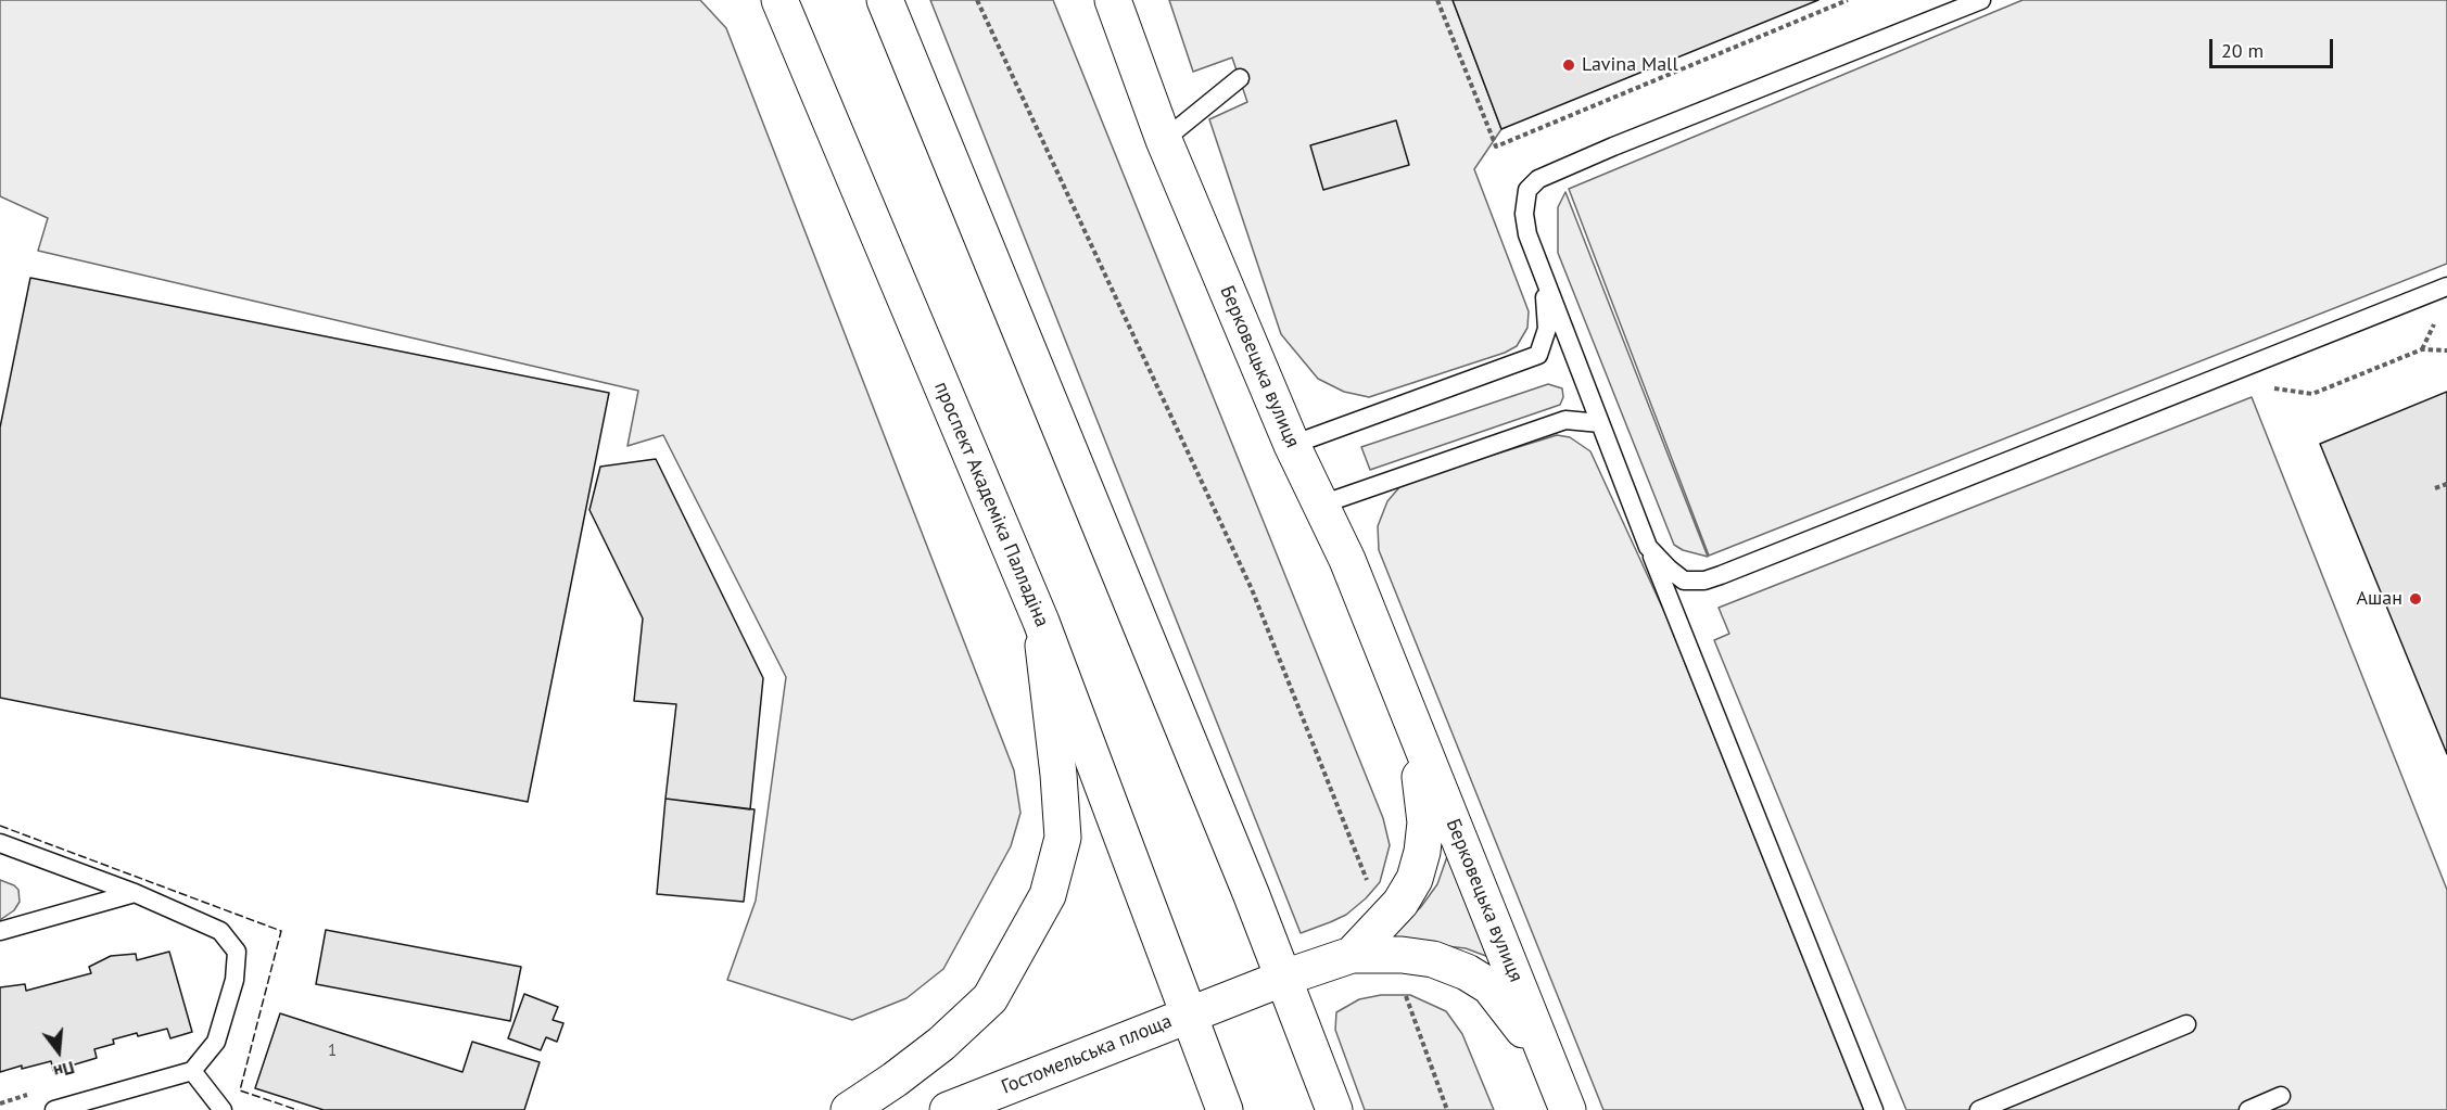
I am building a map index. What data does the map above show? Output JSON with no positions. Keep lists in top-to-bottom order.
{
  "streets": {
    "main road": ["Берковецька вулиця", "проспект Академіка Палладіна", "Гостомельська площа"]
  },
  "crossings": [
    ["Берковецька вулиця", "Гостомельська площа"],
    ["проспект Академіка Палладіна", "Гостомельська площа"]
  ],
  "places": ["Lavina Mall", "Ашан"],
  "house_numbers": ["1"],
  "scale_bar": "20 m",
  "north": "bottom"
}
